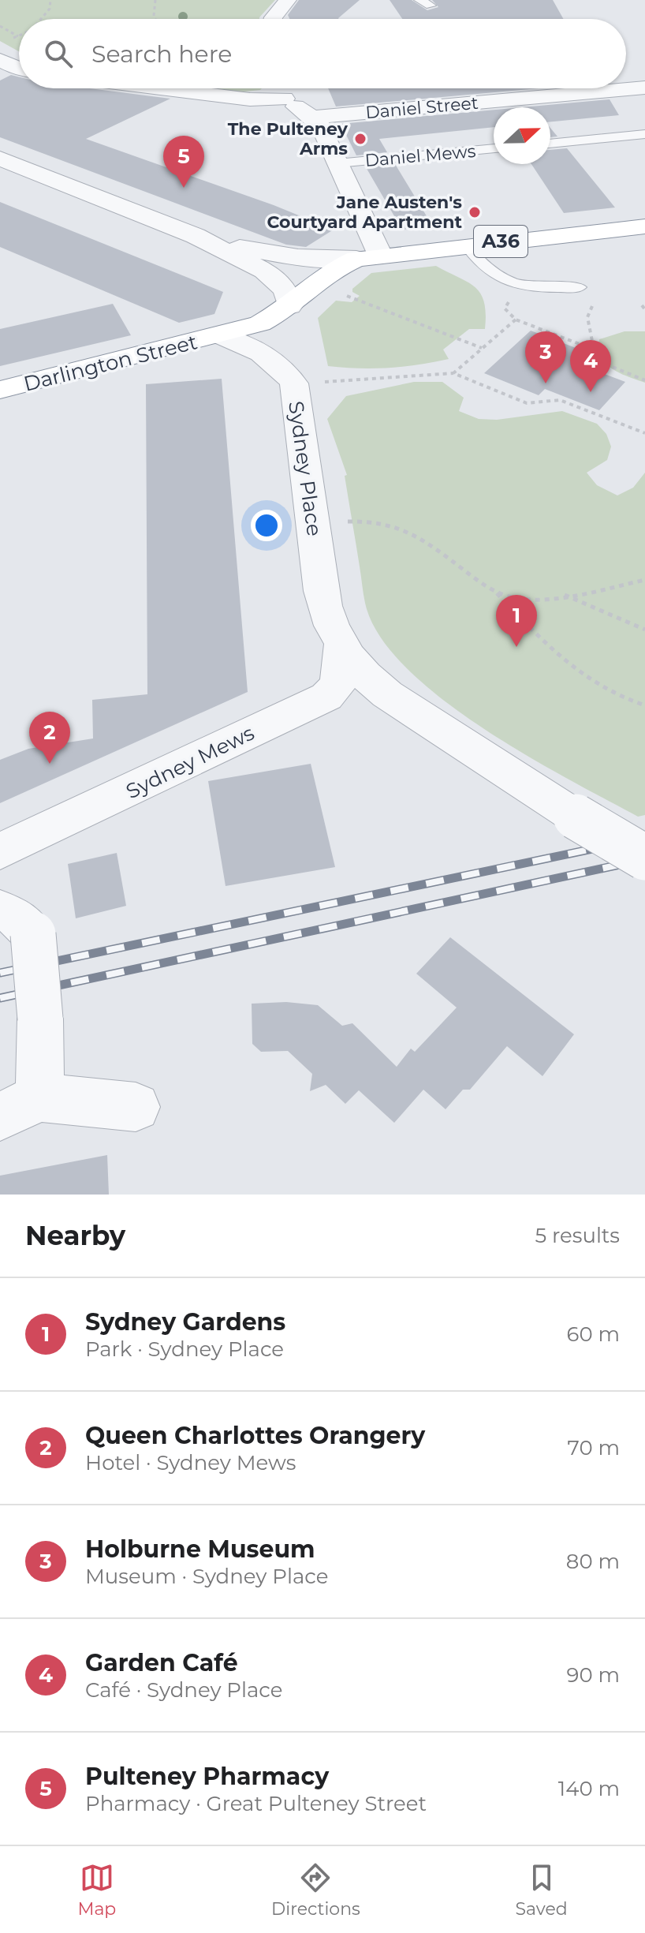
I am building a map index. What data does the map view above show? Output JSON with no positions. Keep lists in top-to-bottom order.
{
  "streets": {
    "highway": ["A36", "Darlington Street"],
    "street": ["Daniel Street", "Sydney Place", "Sydney Mews"],
    "lane": ["Daniel Mews"]
  },
  "crossings": [
    ["A36", "Darlington Street"],
    ["A36", "Sydney Place"],
    ["Darlington Street", "Sydney Place"],
    ["Sydney Place", "Sydney Mews"]
  ],
  "places": ["The Pulteney Arms", "Jane Austen's Courtyard Apartment"],
  "north": "right",
  "page": {
    "search": "Search here",
    "pins": [
      "5",
      "3",
      "4",
      "1",
      "2"
    ],
    "heading": ["Nearby", "5 results"],
    "list": [
      {
        "mark": "1",
        "name": "Sydney Gardens",
        "note": "Park · Sydney Place",
        "value": "60 m"
      },
      {
        "mark": "2",
        "name": "Queen Charlottes Orangery",
        "note": "Hotel · Sydney Mews",
        "value": "70 m"
      },
      {
        "mark": "3",
        "name": "Holburne Museum",
        "note": "Museum · Sydney Place",
        "value": "80 m"
      },
      {
        "mark": "4",
        "name": "Garden Café",
        "note": "Café · Sydney Place",
        "value": "90 m"
      },
      {
        "mark": "5",
        "name": "Pulteney Pharmacy",
        "note": "Pharmacy · Great Pulteney Street",
        "value": "140 m"
      }
    ],
    "nav": ["Map", "Directions", "Saved"]
  }
}
